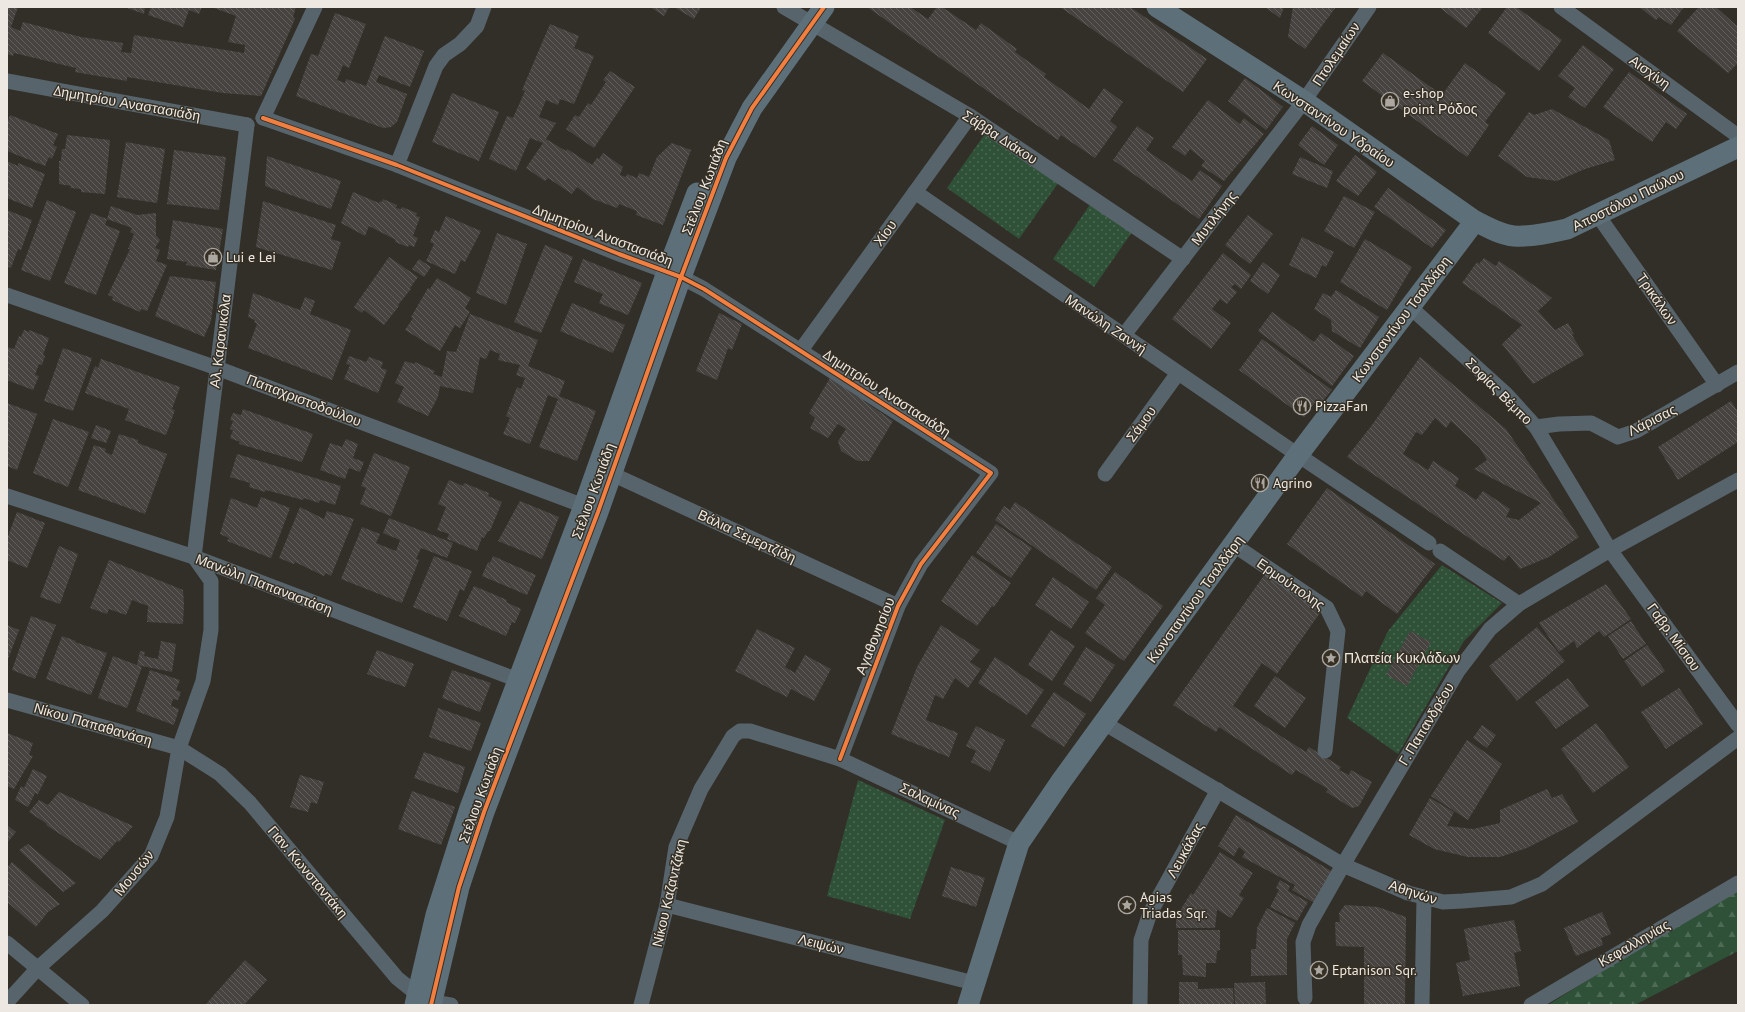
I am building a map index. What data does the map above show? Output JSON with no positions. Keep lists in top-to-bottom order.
{
  "streets": {
    "street": [
      "Πτολεμαίων",
      "Αισχίνη",
      "Δημητρίου Αναστασιάδη",
      "Κωνσταντίνου Υδραίου",
      "Σάββα Διάκου",
      "Στέλιου Κωτιάδη",
      "Αποστόλου Παύλου",
      "Μυτιλήνης",
      "Χίου",
      "Τρικάλων",
      "Κωνσταντίνου Τσαλδάρη",
      "Μανώλη Ζαννή",
      "Αλ. Καρανικόλα",
      "Σοφίας Βέμπο",
      "Παπαχριστοδούλου",
      "Λάρισας",
      "Σάμου",
      "Βάλια Σεμερτζίδη",
      "Μανώλη Παπαναστάση",
      "Ερμούπολης",
      "Αγαθονησίου",
      "Γαβρ. Μίσιου",
      "Νίκου Παπαθανάση",
      "Γ. Παπανδρέου",
      "Σαλαμίνας",
      "Λευκάδας",
      "Γιαν. Κωνσταντάκη",
      "Μουσών",
      "Αθηνών",
      "Νίκου Καζαντζάκη",
      "Κεφαλληνίας",
      "Λειψών"
    ]
  },
  "crossings": [
    ["Πτολεμαίων", "Κωνσταντίνου Υδραίου"],
    ["Πτολεμαίων", "Μυτιλήνης"],
    ["Δημητρίου Αναστασιάδη", "Στέλιου Κωτιάδη"],
    ["Δημητρίου Αναστασιάδη", "Χίου"],
    ["Δημητρίου Αναστασιάδη", "Αλ. Καρανικόλα"],
    ["Δημητρίου Αναστασιάδη", "Αγαθονησίου"],
    ["Κωνσταντίνου Υδραίου", "Αποστόλου Παύλου"],
    ["Κωνσταντίνου Υδραίου", "Μυτιλήνης"],
    ["Κωνσταντίνου Υδραίου", "Κωνσταντίνου Τσαλδάρη"],
    ["Σάββα Διάκου", "Στέλιου Κωτιάδη"],
    ["Σάββα Διάκου", "Μυτιλήνης"],
    ["Σάββα Διάκου", "Χίου"],
    ["Στέλιου Κωτιάδη", "Παπαχριστοδούλου"],
    ["Στέλιου Κωτιάδη", "Βάλια Σεμερτζίδη"],
    ["Στέλιου Κωτιάδη", "Μανώλη Παπαναστάση"],
    ["Στέλιου Κωτιάδη", "Γιαν. Κωνσταντάκη"],
    ["Αποστόλου Παύλου", "Τρικάλων"],
    ["Μυτιλήνης", "Μανώλη Ζαννή"],
    ["Χίου", "Μανώλη Ζαννή"],
    ["Τρικάλων", "Λάρισας"],
    ["Κωνσταντίνου Τσαλδάρη", "Μανώλη Ζαννή"],
    ["Κωνσταντίνου Τσαλδάρη", "Σοφίας Βέμπο"],
    ["Κωνσταντίνου Τσαλδάρη", "Ερμούπολης"],
    ["Κωνσταντίνου Τσαλδάρη", "Σαλαμίνας"],
    ["Κωνσταντίνου Τσαλδάρη", "Αθηνών"],
    ["Κωνσταντίνου Τσαλδάρη", "Λειψών"],
    ["Μανώλη Ζαννή", "Σάμου"],
    ["Μανώλη Ζαννή", "Γ. Παπανδρέου"],
    ["Αλ. Καρανικόλα", "Παπαχριστοδούλου"],
    ["Αλ. Καρανικόλα", "Μανώλη Παπαναστάση"],
    ["Αλ. Καρανικόλα", "Μουσών"],
    ["Σοφίας Βέμπο", "Λάρισας"],
    ["Σοφίας Βέμπο", "Γαβρ. Μίσιου"],
    ["Σοφίας Βέμπο", "Γ. Παπανδρέου"],
    ["Βάλια Σεμερτζίδη", "Αγαθονησίου"],
    ["Μανώλη Παπαναστάση", "Μουσών"],
    ["Αγαθονησίου", "Σαλαμίνας"],
    ["Αγαθονησίου", "Νίκου Καζαντζάκη"],
    ["Γαβρ. Μίσιου", "Γ. Παπανδρέου"],
    ["Νίκου Παπαθανάση", "Γιαν. Κωνσταντάκη"],
    ["Νίκου Παπαθανάση", "Μουσών"],
    ["Γ. Παπανδρέου", "Αθηνών"],
    ["Σαλαμίνας", "Νίκου Καζαντζάκη"],
    ["Λευκάδας", "Αθηνών"],
    ["Γιαν. Κωνσταντάκη", "Μουσών"],
    ["Νίκου Καζαντζάκη", "Λειψών"]
  ],
  "places": {
    "shop": ["e-shop point Ρόδος", "Lui e Lei"],
    "restaurant": ["PizzaFan", "Agrino"],
    "place": ["Πλατεία Κυκλάδων", "Agias Triadas Sqr.", "Eptanison Sqr."]
  }
}
